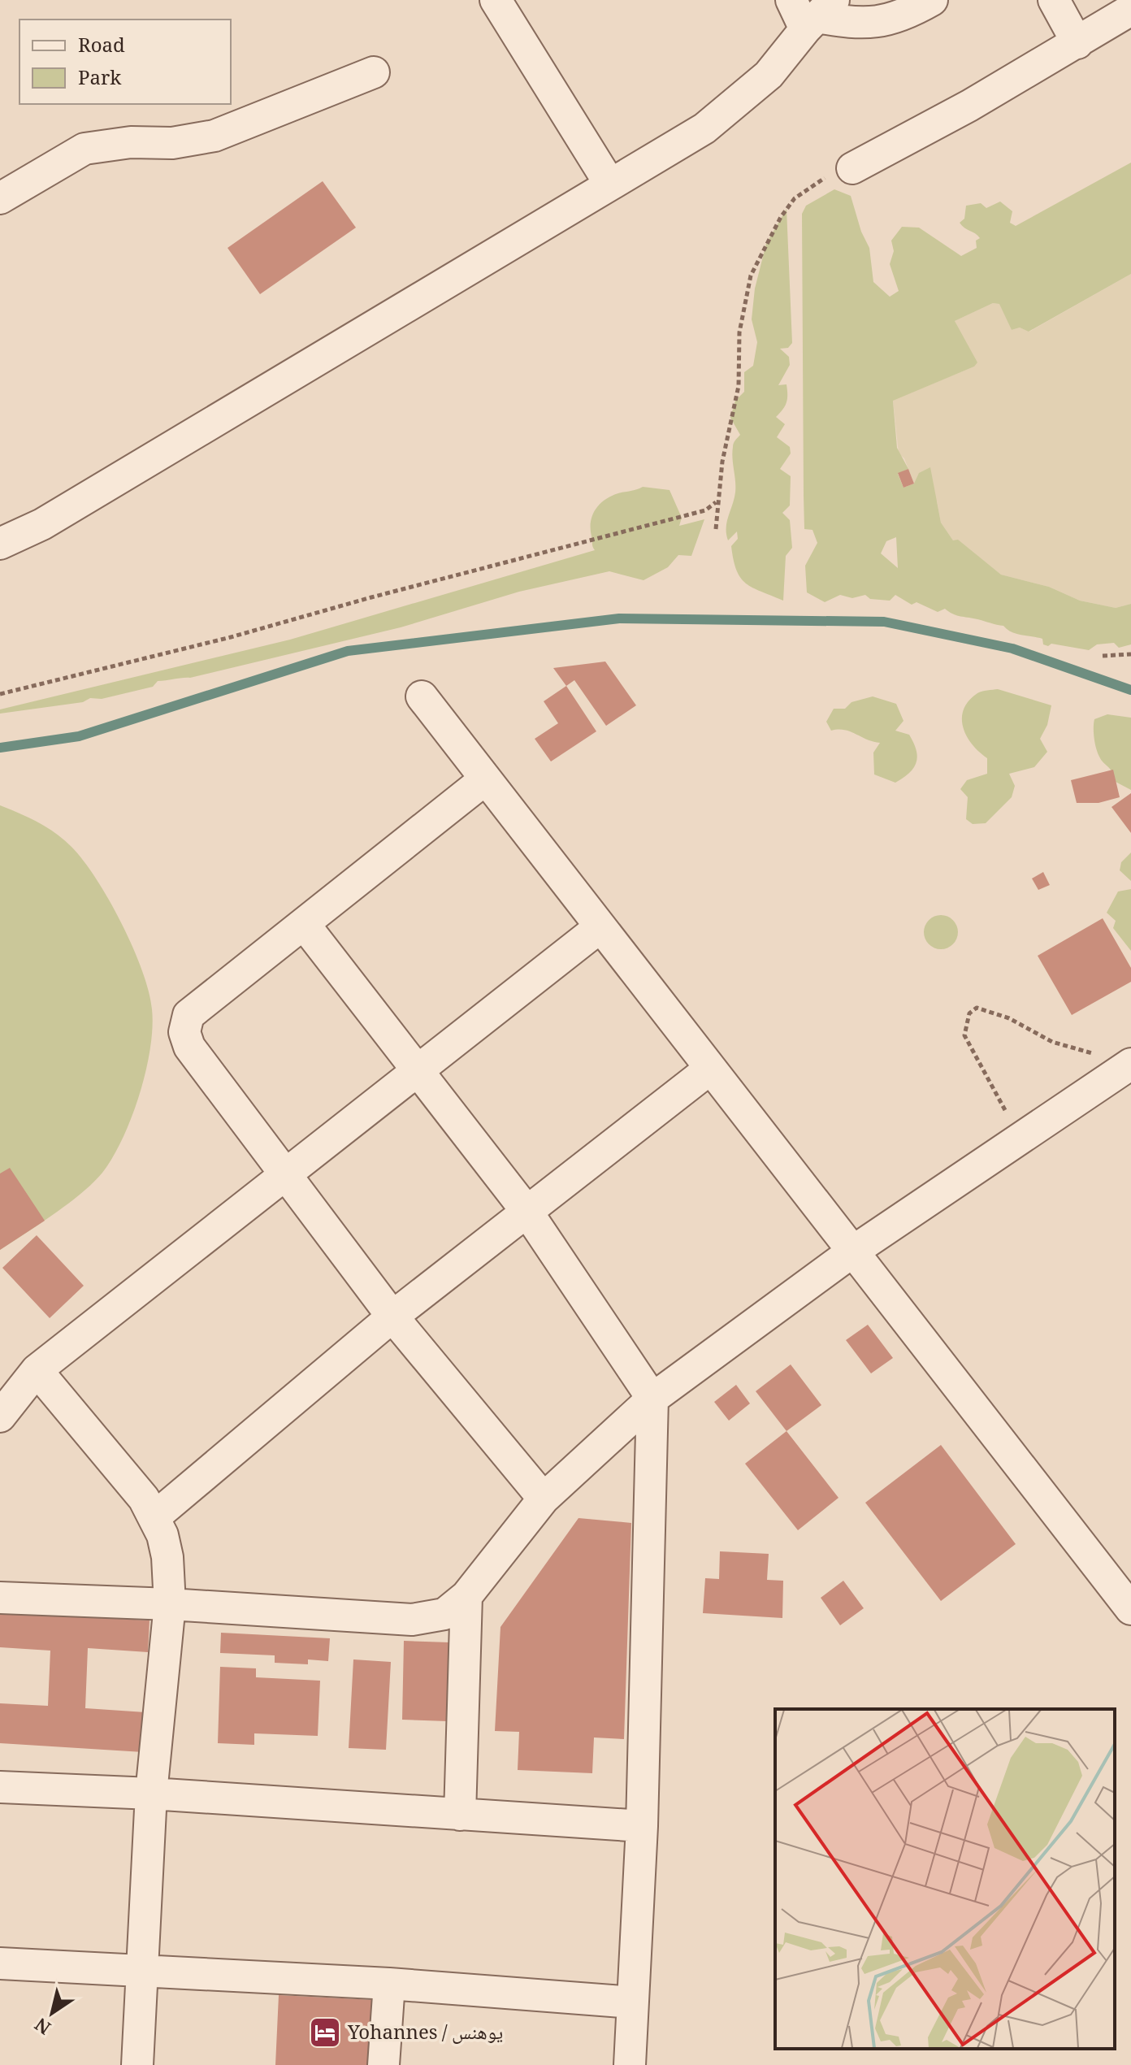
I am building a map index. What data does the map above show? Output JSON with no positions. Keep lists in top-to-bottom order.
{
  "places": {
    "hotel": ["Yohannes / يوهنس"]
  },
  "legend": ["Road", "Park"],
  "north": "bottom left"
}
